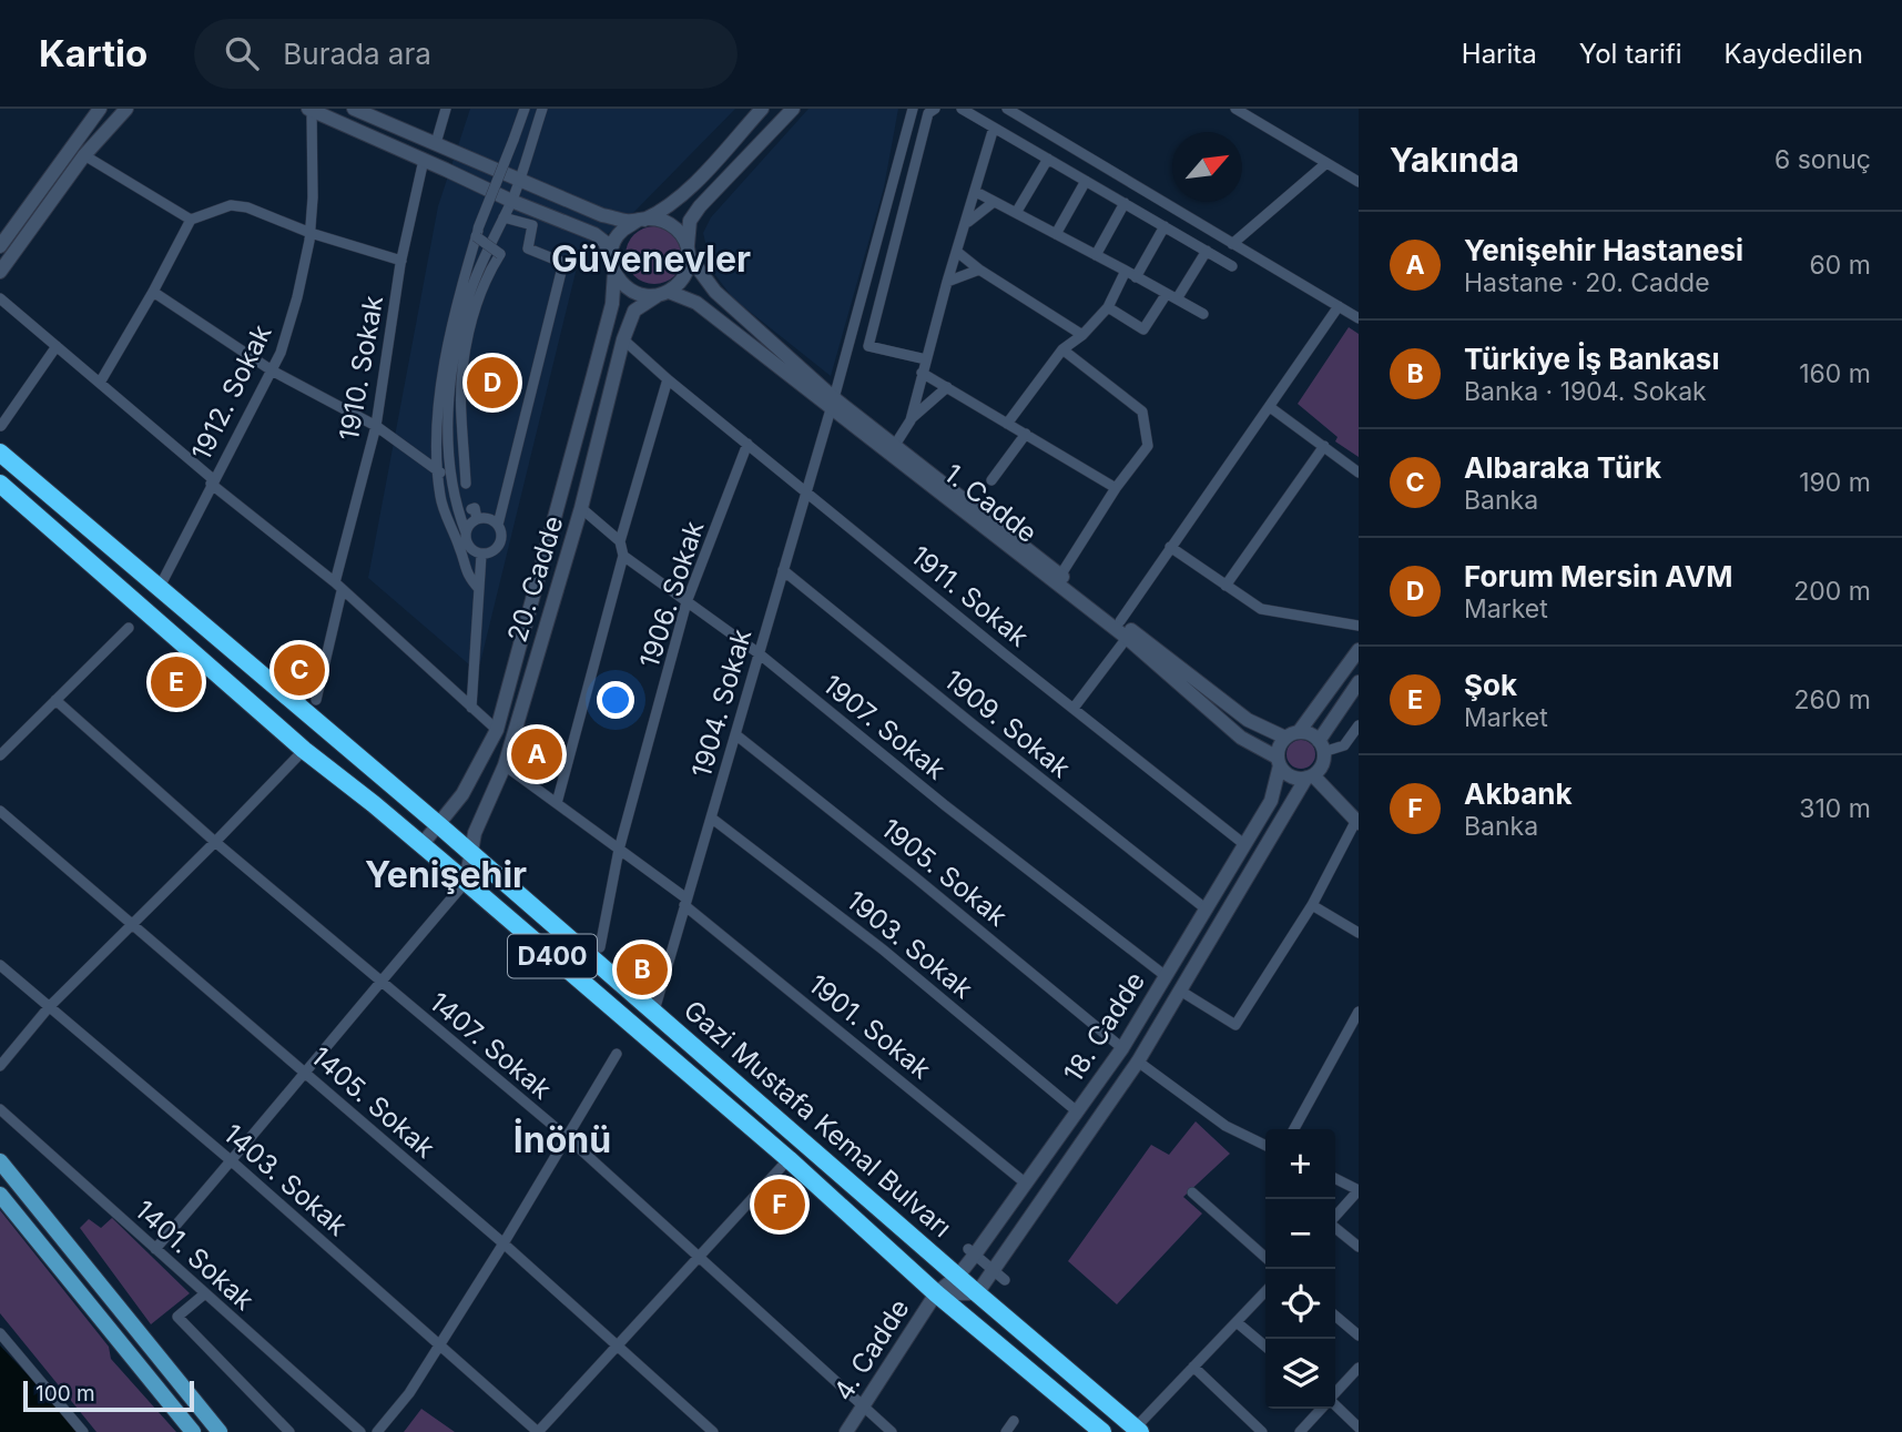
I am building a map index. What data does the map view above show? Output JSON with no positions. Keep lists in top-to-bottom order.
{
  "streets": {
    "highway": ["D400", "Gazi Mustafa Kemal Bulvarı"],
    "street": [
      "1910. Sokak",
      "1912. Sokak",
      "1. Cadde",
      "20. Cadde",
      "1906. Sokak",
      "1911. Sokak",
      "1904. Sokak",
      "1909. Sokak",
      "1907. Sokak",
      "1905. Sokak",
      "1903. Sokak",
      "1901. Sokak",
      "18. Cadde",
      "1407. Sokak",
      "1405. Sokak",
      "1403. Sokak",
      "1401. Sokak",
      "4. Cadde"
    ]
  },
  "crossings": [
    ["1912. Sokak", "Gazi Mustafa Kemal Bulvarı"],
    ["1. Cadde", "20. Cadde"],
    ["1. Cadde", "1904. Sokak"],
    ["1. Cadde", "18. Cadde"],
    ["20. Cadde", "1911. Sokak"],
    ["20. Cadde", "1901. Sokak"],
    ["20. Cadde", "Gazi Mustafa Kemal Bulvarı"],
    ["1906. Sokak", "1911. Sokak"],
    ["1906. Sokak", "1907. Sokak"],
    ["1906. Sokak", "1901. Sokak"],
    ["1911. Sokak", "1904. Sokak"],
    ["1911. Sokak", "18. Cadde"],
    ["1904. Sokak", "1909. Sokak"],
    ["1904. Sokak", "1907. Sokak"],
    ["1904. Sokak", "1905. Sokak"],
    ["1904. Sokak", "1903. Sokak"],
    ["1904. Sokak", "1901. Sokak"],
    ["1904. Sokak", "Gazi Mustafa Kemal Bulvarı"],
    ["1909. Sokak", "18. Cadde"],
    ["1907. Sokak", "18. Cadde"],
    ["1905. Sokak", "18. Cadde"],
    ["1903. Sokak", "18. Cadde"],
    ["1901. Sokak", "18. Cadde"],
    ["18. Cadde", "Gazi Mustafa Kemal Bulvarı"],
    ["18. Cadde", "4. Cadde"],
    ["1407. Sokak", "4. Cadde"],
    ["Gazi Mustafa Kemal Bulvarı", "4. Cadde"]
  ],
  "districts": ["Güvenevler", "Yenişehir", "İnönü"],
  "scale_bar": "100 m",
  "north": "top right",
  "page": {
    "header": "Kartio",
    "search": "Burada ara",
    "nav": ["Harita", "Yol tarifi", "Kaydedilen"],
    "heading": ["Yakında", "6 sonuç"],
    "list": [
      {
        "mark": "A",
        "name": "Yenişehir Hastanesi",
        "note": "Hastane · 20. Cadde",
        "value": "60 m"
      },
      {
        "mark": "B",
        "name": "Türkiye İş Bankası",
        "note": "Banka · 1904. Sokak",
        "value": "160 m"
      },
      {
        "mark": "C",
        "name": "Albaraka Türk",
        "note": "Banka",
        "value": "190 m"
      },
      {
        "mark": "D",
        "name": "Forum Mersin AVM",
        "note": "Market",
        "value": "200 m"
      },
      {
        "mark": "E",
        "name": "Şok",
        "note": "Market",
        "value": "260 m"
      },
      {
        "mark": "F",
        "name": "Akbank",
        "note": "Banka",
        "value": "310 m"
      }
    ],
    "pins": [
      "D",
      "C",
      "E",
      "A",
      "B",
      "F"
    ],
    "map_buttons": ["+", "−"],
    "scale": "100 m"
  }
}
